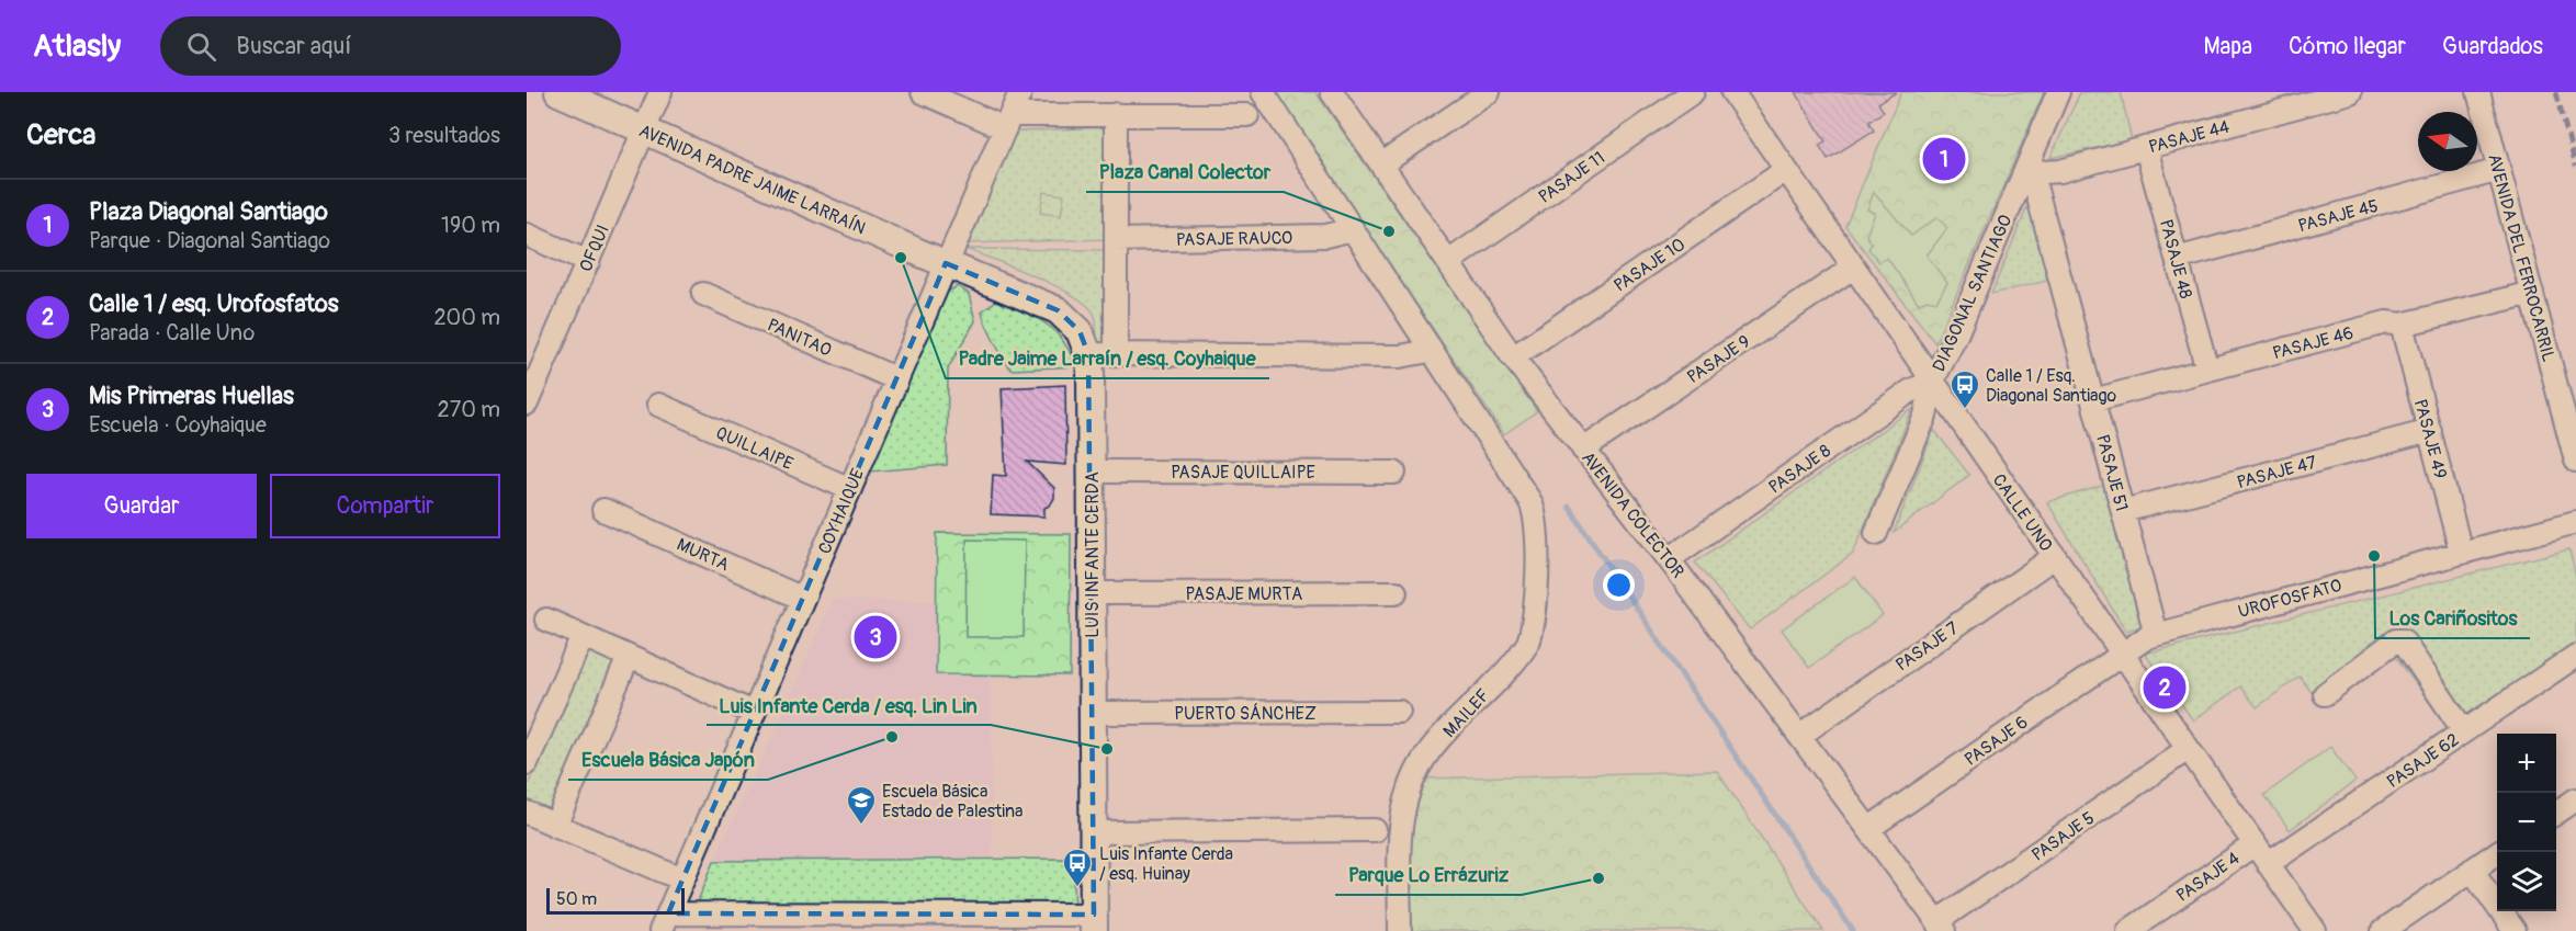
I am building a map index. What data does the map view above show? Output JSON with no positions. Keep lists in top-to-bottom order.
{
  "streets": {
    "street": [
      "PASAJE 44",
      "PASAJE 11",
      "AVENIDA PADRE JAIME LARRAÍN",
      "PASAJE 45",
      "PASAJE RAUCO",
      "OFQUI",
      "AVENIDA DEL FERROCARRIL",
      "PASAJE 48",
      "PASAJE 10",
      "DIAGONAL SANTIAGO",
      "PANITAO",
      "PASAJE 46",
      "PASAJE 9",
      "PASAJE 49",
      "QUILLAIPE",
      "PASAJE 8",
      "PASAJE QUILLAIPE",
      "PASAJE 47",
      "PASAJE 51",
      "COYHAIQUE",
      "CALLE UNO",
      "AVENIDA COLECTOR",
      "MURTA",
      "LUIS INFANTE CERDA",
      "PASAJE MURTA",
      "UROFOSFATO",
      "PASAJE 7",
      "PUERTO SÁNCHEZ",
      "MAILEF",
      "PASAJE 6",
      "PASAJE 62",
      "PASAJE 5",
      "PASAJE 4"
    ]
  },
  "crossings": [
    ["PASAJE 44", "PASAJE 48"],
    ["PASAJE 44", "DIAGONAL SANTIAGO"],
    ["PASAJE 44", "PASAJE 51"],
    ["PASAJE 11", "AVENIDA COLECTOR"],
    ["AVENIDA PADRE JAIME LARRAÍN", "OFQUI"],
    ["AVENIDA PADRE JAIME LARRAÍN", "COYHAIQUE"],
    ["AVENIDA PADRE JAIME LARRAÍN", "LUIS INFANTE CERDA"],
    ["PASAJE 45", "AVENIDA DEL FERROCARRIL"],
    ["PASAJE 45", "PASAJE 48"],
    ["AVENIDA DEL FERROCARRIL", "PASAJE 46"],
    ["PASAJE 48", "PASAJE 46"],
    ["PASAJE 10", "CALLE UNO"],
    ["PASAJE 10", "AVENIDA COLECTOR"],
    ["DIAGONAL SANTIAGO", "PASAJE 8"],
    ["DIAGONAL SANTIAGO", "PASAJE 51"],
    ["DIAGONAL SANTIAGO", "CALLE UNO"],
    ["PANITAO", "COYHAIQUE"],
    ["PASAJE 46", "PASAJE 49"],
    ["PASAJE 46", "PASAJE 51"],
    ["PASAJE 9", "CALLE UNO"],
    ["PASAJE 9", "AVENIDA COLECTOR"],
    ["PASAJE 49", "PASAJE 47"],
    ["PASAJE 49", "UROFOSFATO"],
    ["QUILLAIPE", "COYHAIQUE"],
    ["PASAJE 8", "CALLE UNO"],
    ["PASAJE 8", "AVENIDA COLECTOR"],
    ["PASAJE QUILLAIPE", "LUIS INFANTE CERDA"],
    ["PASAJE 47", "PASAJE 51"],
    ["COYHAIQUE", "MURTA"],
    ["COYHAIQUE", "LUIS INFANTE CERDA"],
    ["CALLE UNO", "UROFOSFATO"],
    ["CALLE UNO", "PASAJE 7"],
    ["CALLE UNO", "PASAJE 6"],
    ["CALLE UNO", "PASAJE 62"],
    ["CALLE UNO", "PASAJE 5"],
    ["CALLE UNO", "PASAJE 4"],
    ["AVENIDA COLECTOR", "PASAJE 7"],
    ["AVENIDA COLECTOR", "PASAJE 6"],
    ["AVENIDA COLECTOR", "PASAJE 5"],
    ["LUIS INFANTE CERDA", "PASAJE MURTA"],
    ["LUIS INFANTE CERDA", "PUERTO SÁNCHEZ"],
    ["UROFOSFATO", "PASAJE 6"]
  ],
  "places": {
    "other": [
      "Plaza Canal Colector",
      "Padre Jaime Larraín / esq. Coyhaique",
      "Los Cariñositos",
      "Escuela Básica Japón",
      "Luis Infante Cerda / esq. Lin Lin",
      "Parque Lo Errázuriz"
    ],
    "bus stop": ["Calle 1 / Esq. Diagonal Santiago", "Luis Infante Cerda / esq. Huinay"],
    "school or university": ["Escuela Básica Estado de Palestina"]
  },
  "scale_bar": "50 m",
  "north": "left",
  "page": {
    "header": "Atlasly",
    "search": "Buscar aquí",
    "nav": ["Mapa", "Cómo llegar", "Guardados"],
    "heading": ["Cerca", "3 resultados"],
    "pins": ["1", "3", "2"],
    "list": [
      {
        "mark": "1",
        "name": "Plaza Diagonal Santiago",
        "note": "Parque · Diagonal Santiago",
        "value": "190 m"
      },
      {
        "mark": "2",
        "name": "Calle 1 / esq. Urofosfatos",
        "note": "Parada · Calle Uno",
        "value": "200 m"
      },
      {
        "mark": "3",
        "name": "Mis Primeras Huellas",
        "note": "Escuela · Coyhaique",
        "value": "270 m"
      }
    ],
    "buttons": ["Guardar", "Compartir"],
    "map_buttons": ["+", "−"],
    "scale": "50 m"
  }
}
